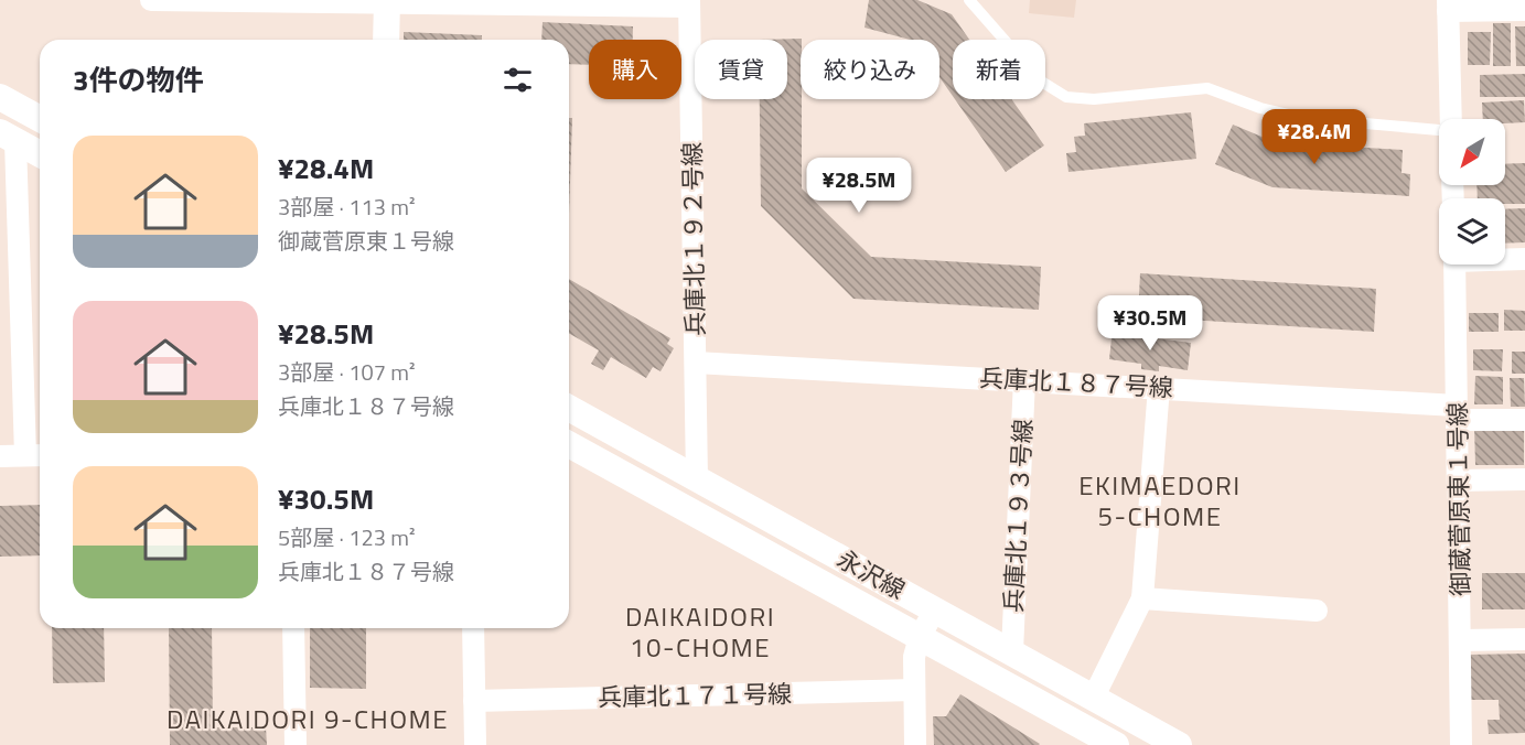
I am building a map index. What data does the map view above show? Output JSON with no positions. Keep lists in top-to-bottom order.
{
  "streets": {
    "street": [
      "兵庫北１９２号線",
      "兵庫北１８７号線",
      "御蔵菅原東１号線",
      "兵庫北１９３号線",
      "永沢線",
      "兵庫北１７１号線"
    ]
  },
  "crossings": [
    ["兵庫北１９２号線", "兵庫北１８７号線"],
    ["兵庫北１９２号線", "永沢線"],
    ["兵庫北１８７号線", "御蔵菅原東１号線"],
    ["兵庫北１８７号線", "兵庫北１９３号線"],
    ["兵庫北１９３号線", "永沢線"]
  ],
  "districts": ["EKIMAEDORI 5-CHOME", "DAIKAIDORI 10-CHOME", "DAIKAIDORI 9-CHOME"],
  "north": "bottom left",
  "page": {
    "chip": [
      "購入",
      "賃貸",
      "絞り込み",
      "新着"
    ],
    "heading": "3件の物件",
    "price": ["¥28.4M", "¥28.5M", "¥30.5M"],
    "list": [
      {
        "name": "¥28.4M",
        "note": "3部屋 · 113 m² · 御蔵菅原東１号線"
      },
      {
        "name": "¥28.5M",
        "note": "3部屋 · 107 m² · 兵庫北１８７号線"
      },
      {
        "name": "¥30.5M",
        "note": "5部屋 · 123 m² · 兵庫北１８７号線"
      }
    ]
  }
}
